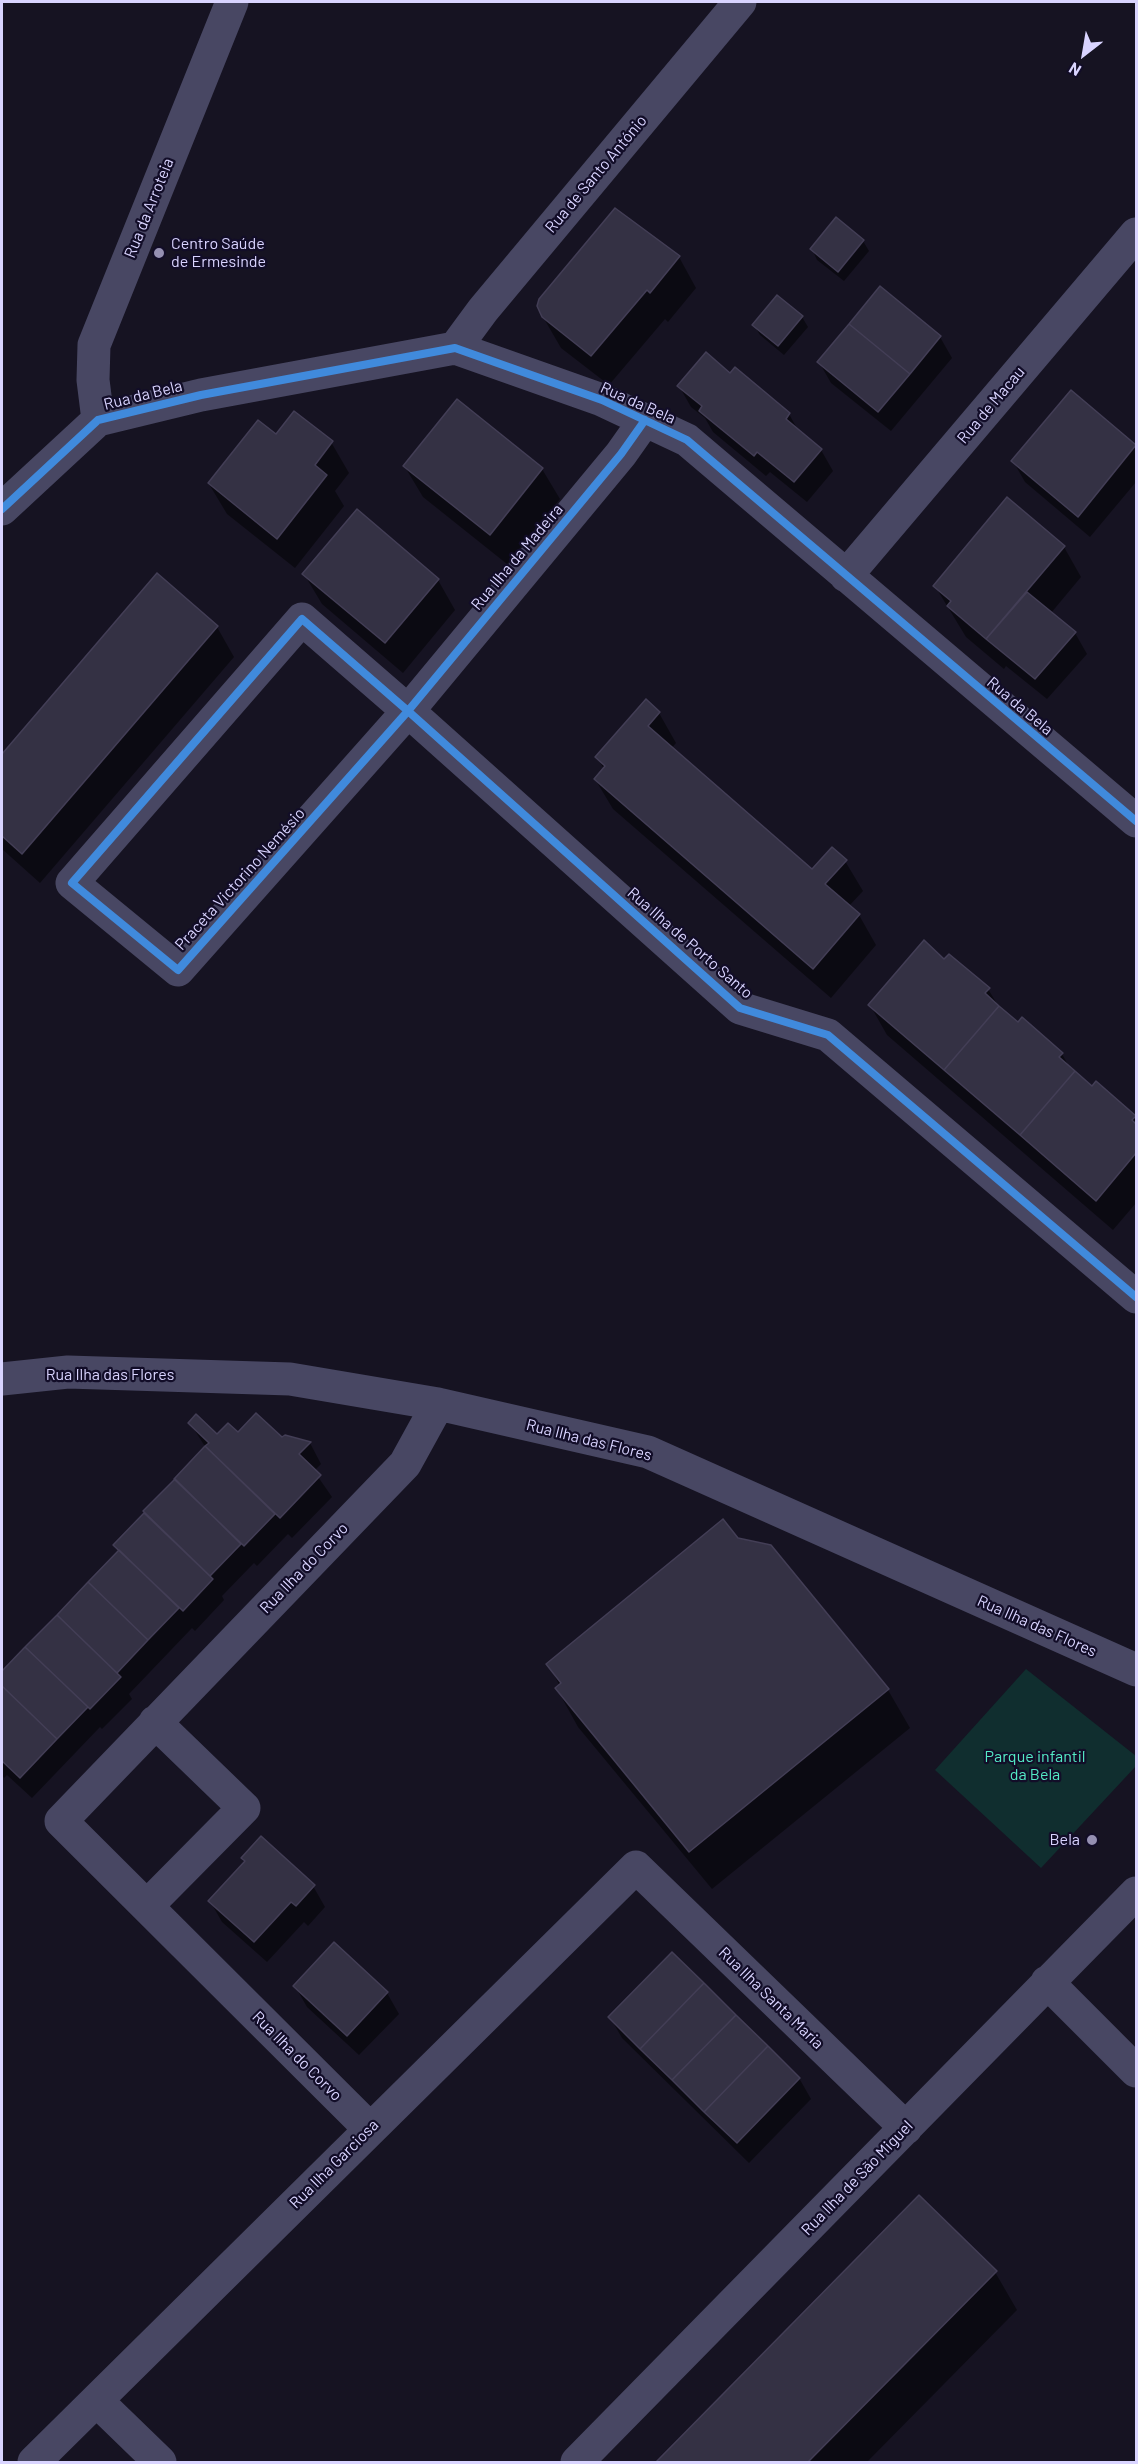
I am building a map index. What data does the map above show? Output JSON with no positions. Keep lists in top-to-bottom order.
{
  "streets": {
    "street": [
      "Rua de Santo António",
      "Rua da Arroteia",
      "Rua da Bela",
      "Rua de Macau",
      "Rua Ilha da Madeira",
      "Praceta Victorino Nemésio",
      "Rua Ilha de Porto Santo",
      "Rua Ilha das Flores",
      "Rua Ilha do Corvo",
      "Rua Ilha Santa Maria",
      "Rua Ilha Garciosa",
      "Rua Ilha de São Miguel"
    ]
  },
  "crossings": [
    ["Rua de Santo António", "Rua da Bela"],
    ["Rua da Arroteia", "Rua da Bela"],
    ["Rua da Bela", "Rua de Macau"],
    ["Rua da Bela", "Rua Ilha da Madeira"],
    ["Rua Ilha da Madeira", "Praceta Victorino Nemésio"],
    ["Rua Ilha da Madeira", "Rua Ilha de Porto Santo"],
    ["Praceta Victorino Nemésio", "Rua Ilha de Porto Santo"],
    ["Rua Ilha das Flores", "Rua Ilha do Corvo"],
    ["Rua Ilha do Corvo", "Rua Ilha Garciosa"],
    ["Rua Ilha Santa Maria", "Rua Ilha Garciosa"],
    ["Rua Ilha Santa Maria", "Rua Ilha de São Miguel"]
  ],
  "parks": ["Parque infantil da Bela"],
  "places": ["Centro Saúde de Ermesinde", "Bela"],
  "north": "bottom left"
}
